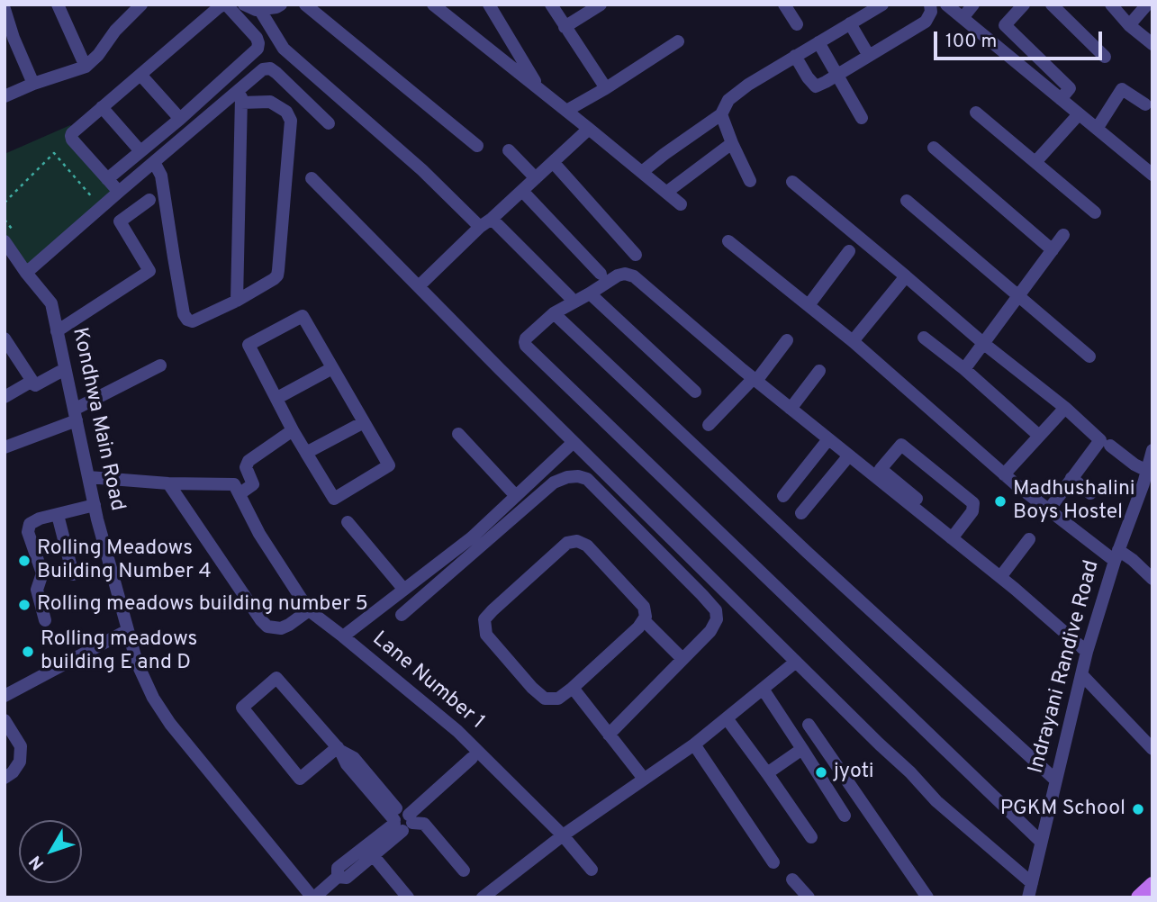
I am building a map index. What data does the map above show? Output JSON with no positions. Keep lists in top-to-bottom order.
{
  "streets": {
    "street": ["Kondhwa Main Road", "Indrayani Randive Road", "Lane Number 1"]
  },
  "places": [
    "Madhushalini Boys Hostel",
    "Rolling Meadows Building Number 4",
    "Rolling meadows building number 5",
    "Rolling meadows building E and D",
    "jyoti",
    "PGKM School"
  ],
  "scale_bar": "100 m",
  "north": "bottom left"
}
